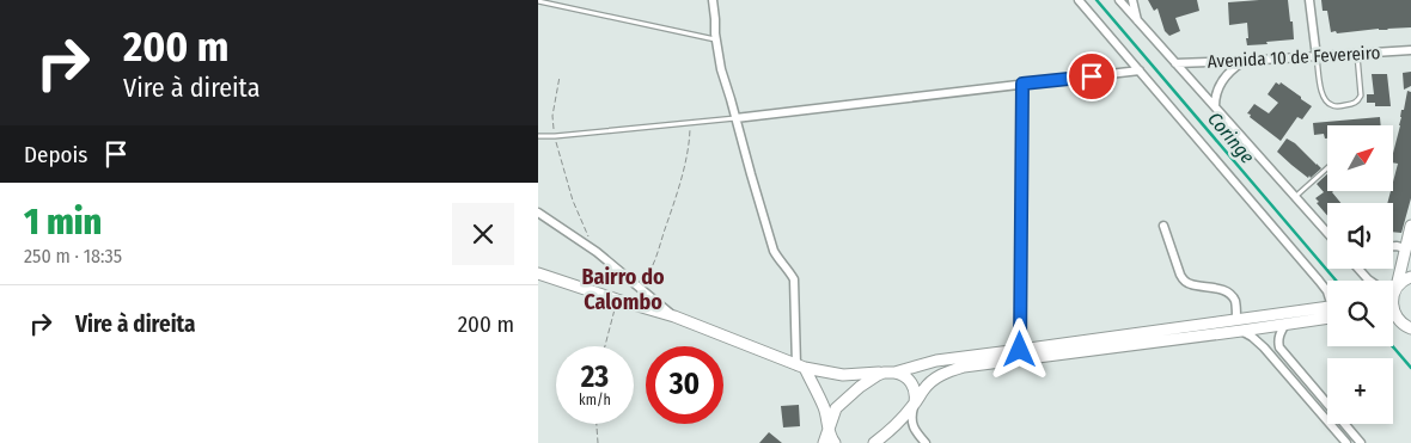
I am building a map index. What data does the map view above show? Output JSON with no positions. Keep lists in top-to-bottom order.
{
  "streets": {
    "street": ["Avenida 10 de Fevereiro"]
  },
  "districts": ["Bairro do Calombo"],
  "water": ["Coringe"],
  "north": "top right",
  "page": {
    "turn": ["200 m", "Vire à direita"],
    "then": "Depois",
    "map_buttons": "+",
    "heading": ["1 min", "250 m · 18:35"],
    "list": [
      {
        "name": "Vire à direita",
        "value": "200 m"
      }
    ],
    "speed": "23 km/h",
    "limit": "30"
  }
}
